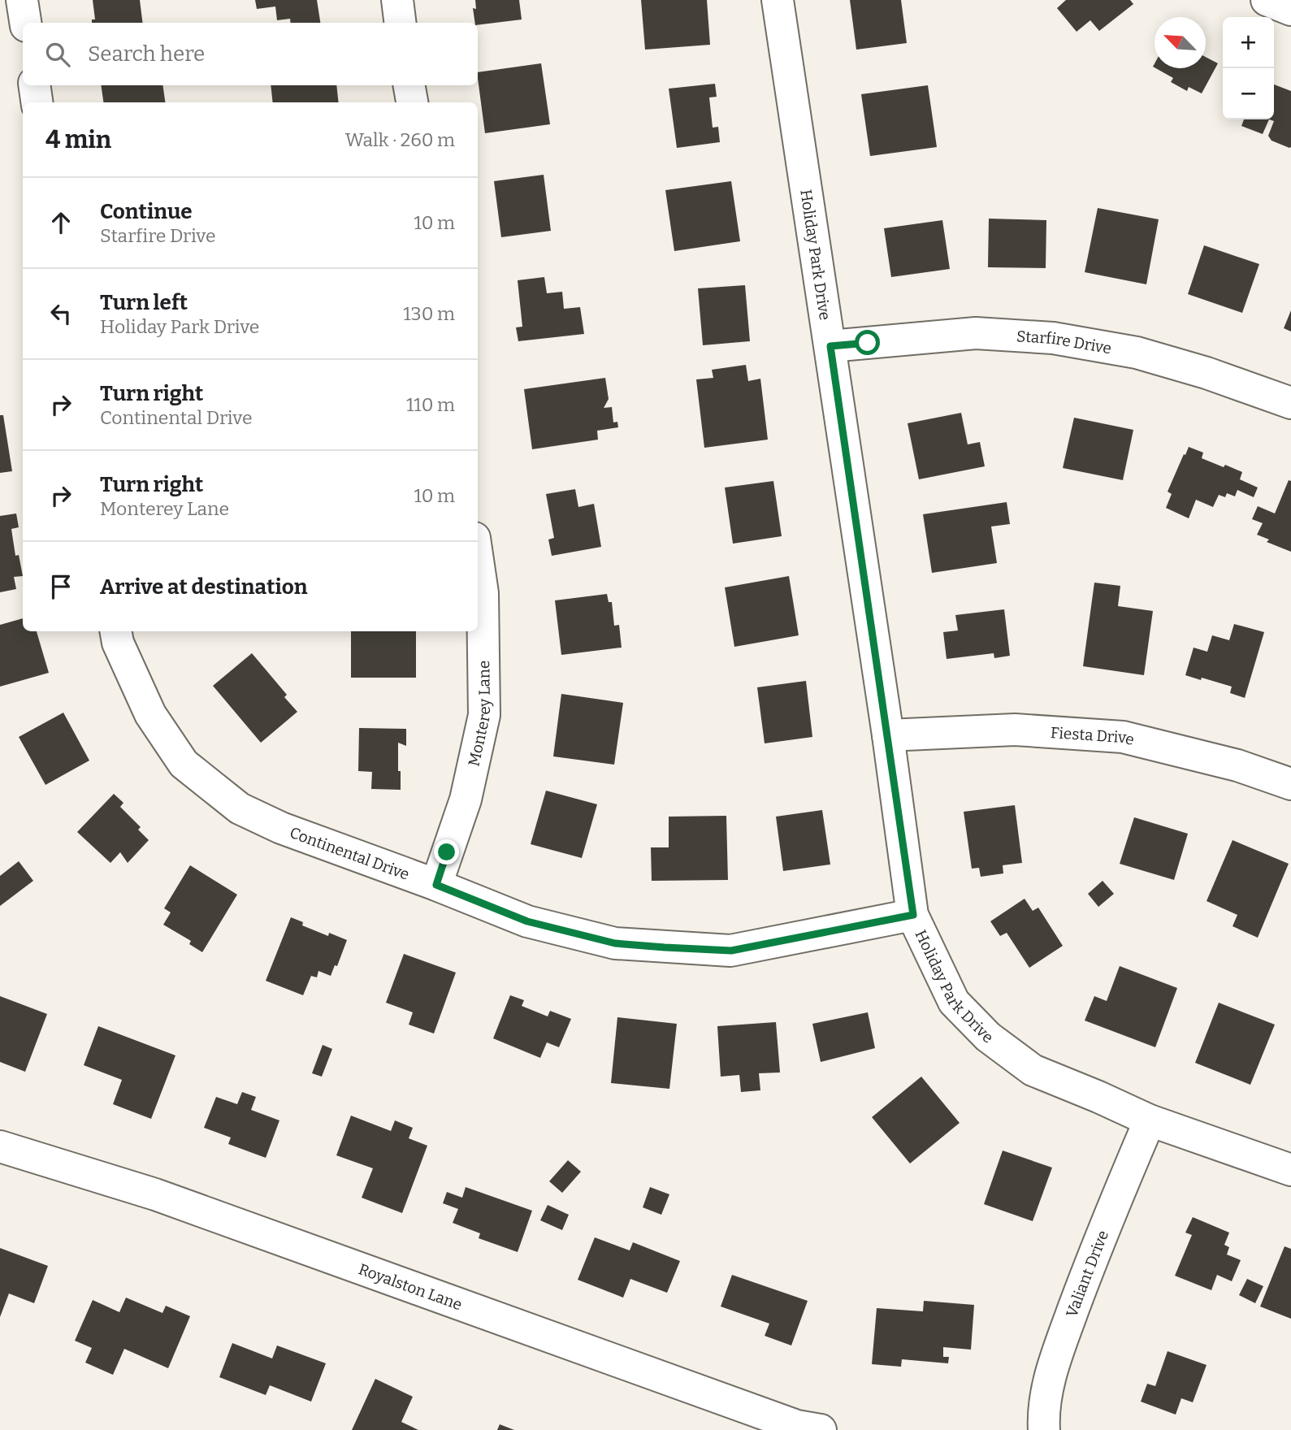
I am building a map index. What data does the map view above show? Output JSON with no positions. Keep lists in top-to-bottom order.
{
  "streets": {
    "street": [
      "Holiday Park Drive",
      "Starfire Drive",
      "Monterey Lane",
      "Fiesta Drive",
      "Continental Drive",
      "Valiant Drive",
      "Royalston Lane"
    ]
  },
  "crossings": [
    ["Holiday Park Drive", "Starfire Drive"],
    ["Holiday Park Drive", "Fiesta Drive"],
    ["Holiday Park Drive", "Continental Drive"],
    ["Holiday Park Drive", "Valiant Drive"],
    ["Monterey Lane", "Continental Drive"]
  ],
  "north": "top left",
  "page": {
    "map_buttons": ["+", "−"],
    "search": "Search here",
    "heading": ["4 min", "Walk · 260 m"],
    "list": [
      ["Continue", "Starfire Drive", "10 m"],
      ["Turn left", "Holiday Park Drive", "130 m"],
      ["Turn right", "Continental Drive", "110 m"],
      ["Turn right", "Monterey Lane", "10 m"],
      "Arrive at destination"
    ]
  }
}
